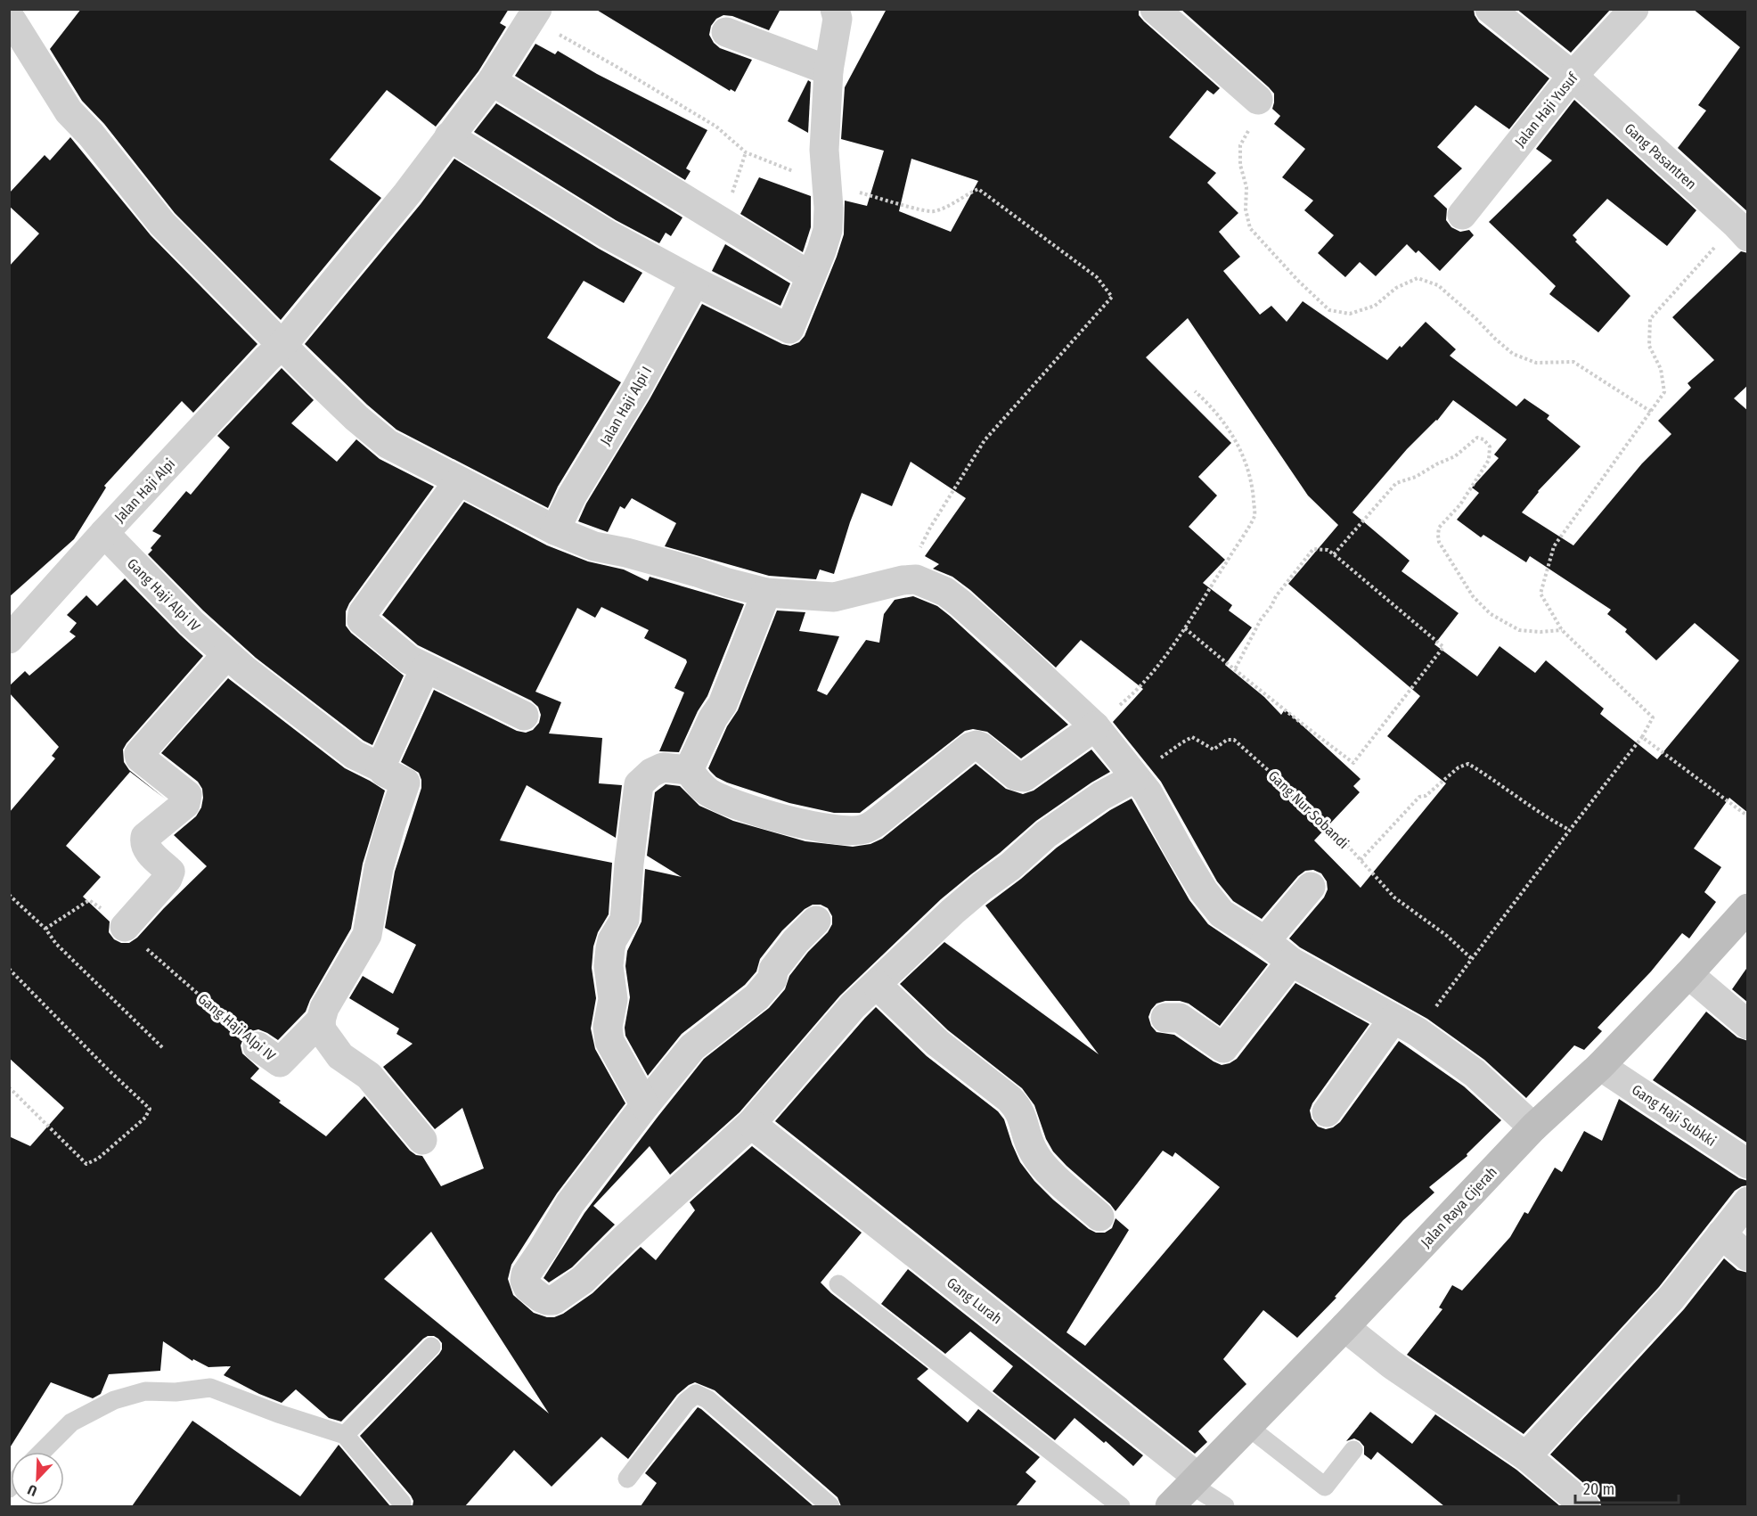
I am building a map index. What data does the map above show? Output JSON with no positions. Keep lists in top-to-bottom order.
{
  "streets": {
    "main road": ["Jalan Raya Cijerah"],
    "street": [
      "Jalan Haji Yusuf",
      "Gang Pasantren",
      "Jalan Haji Alpi I",
      "Jalan Haji Alpi",
      "Gang Haji Alpi IV",
      "Gang Haji Subkki",
      "Gang Lurah"
    ],
    "path": ["Gang Nur Sobandi"]
  },
  "crossings": [
    ["Jalan Haji Yusuf", "Gang Pasantren"],
    ["Jalan Haji Alpi", "Gang Haji Alpi IV"],
    ["Gang Haji Subkki", "Jalan Raya Cijerah"],
    ["Jalan Raya Cijerah", "Gang Lurah"]
  ],
  "scale_bar": "20 m",
  "north": "bottom left"
}
